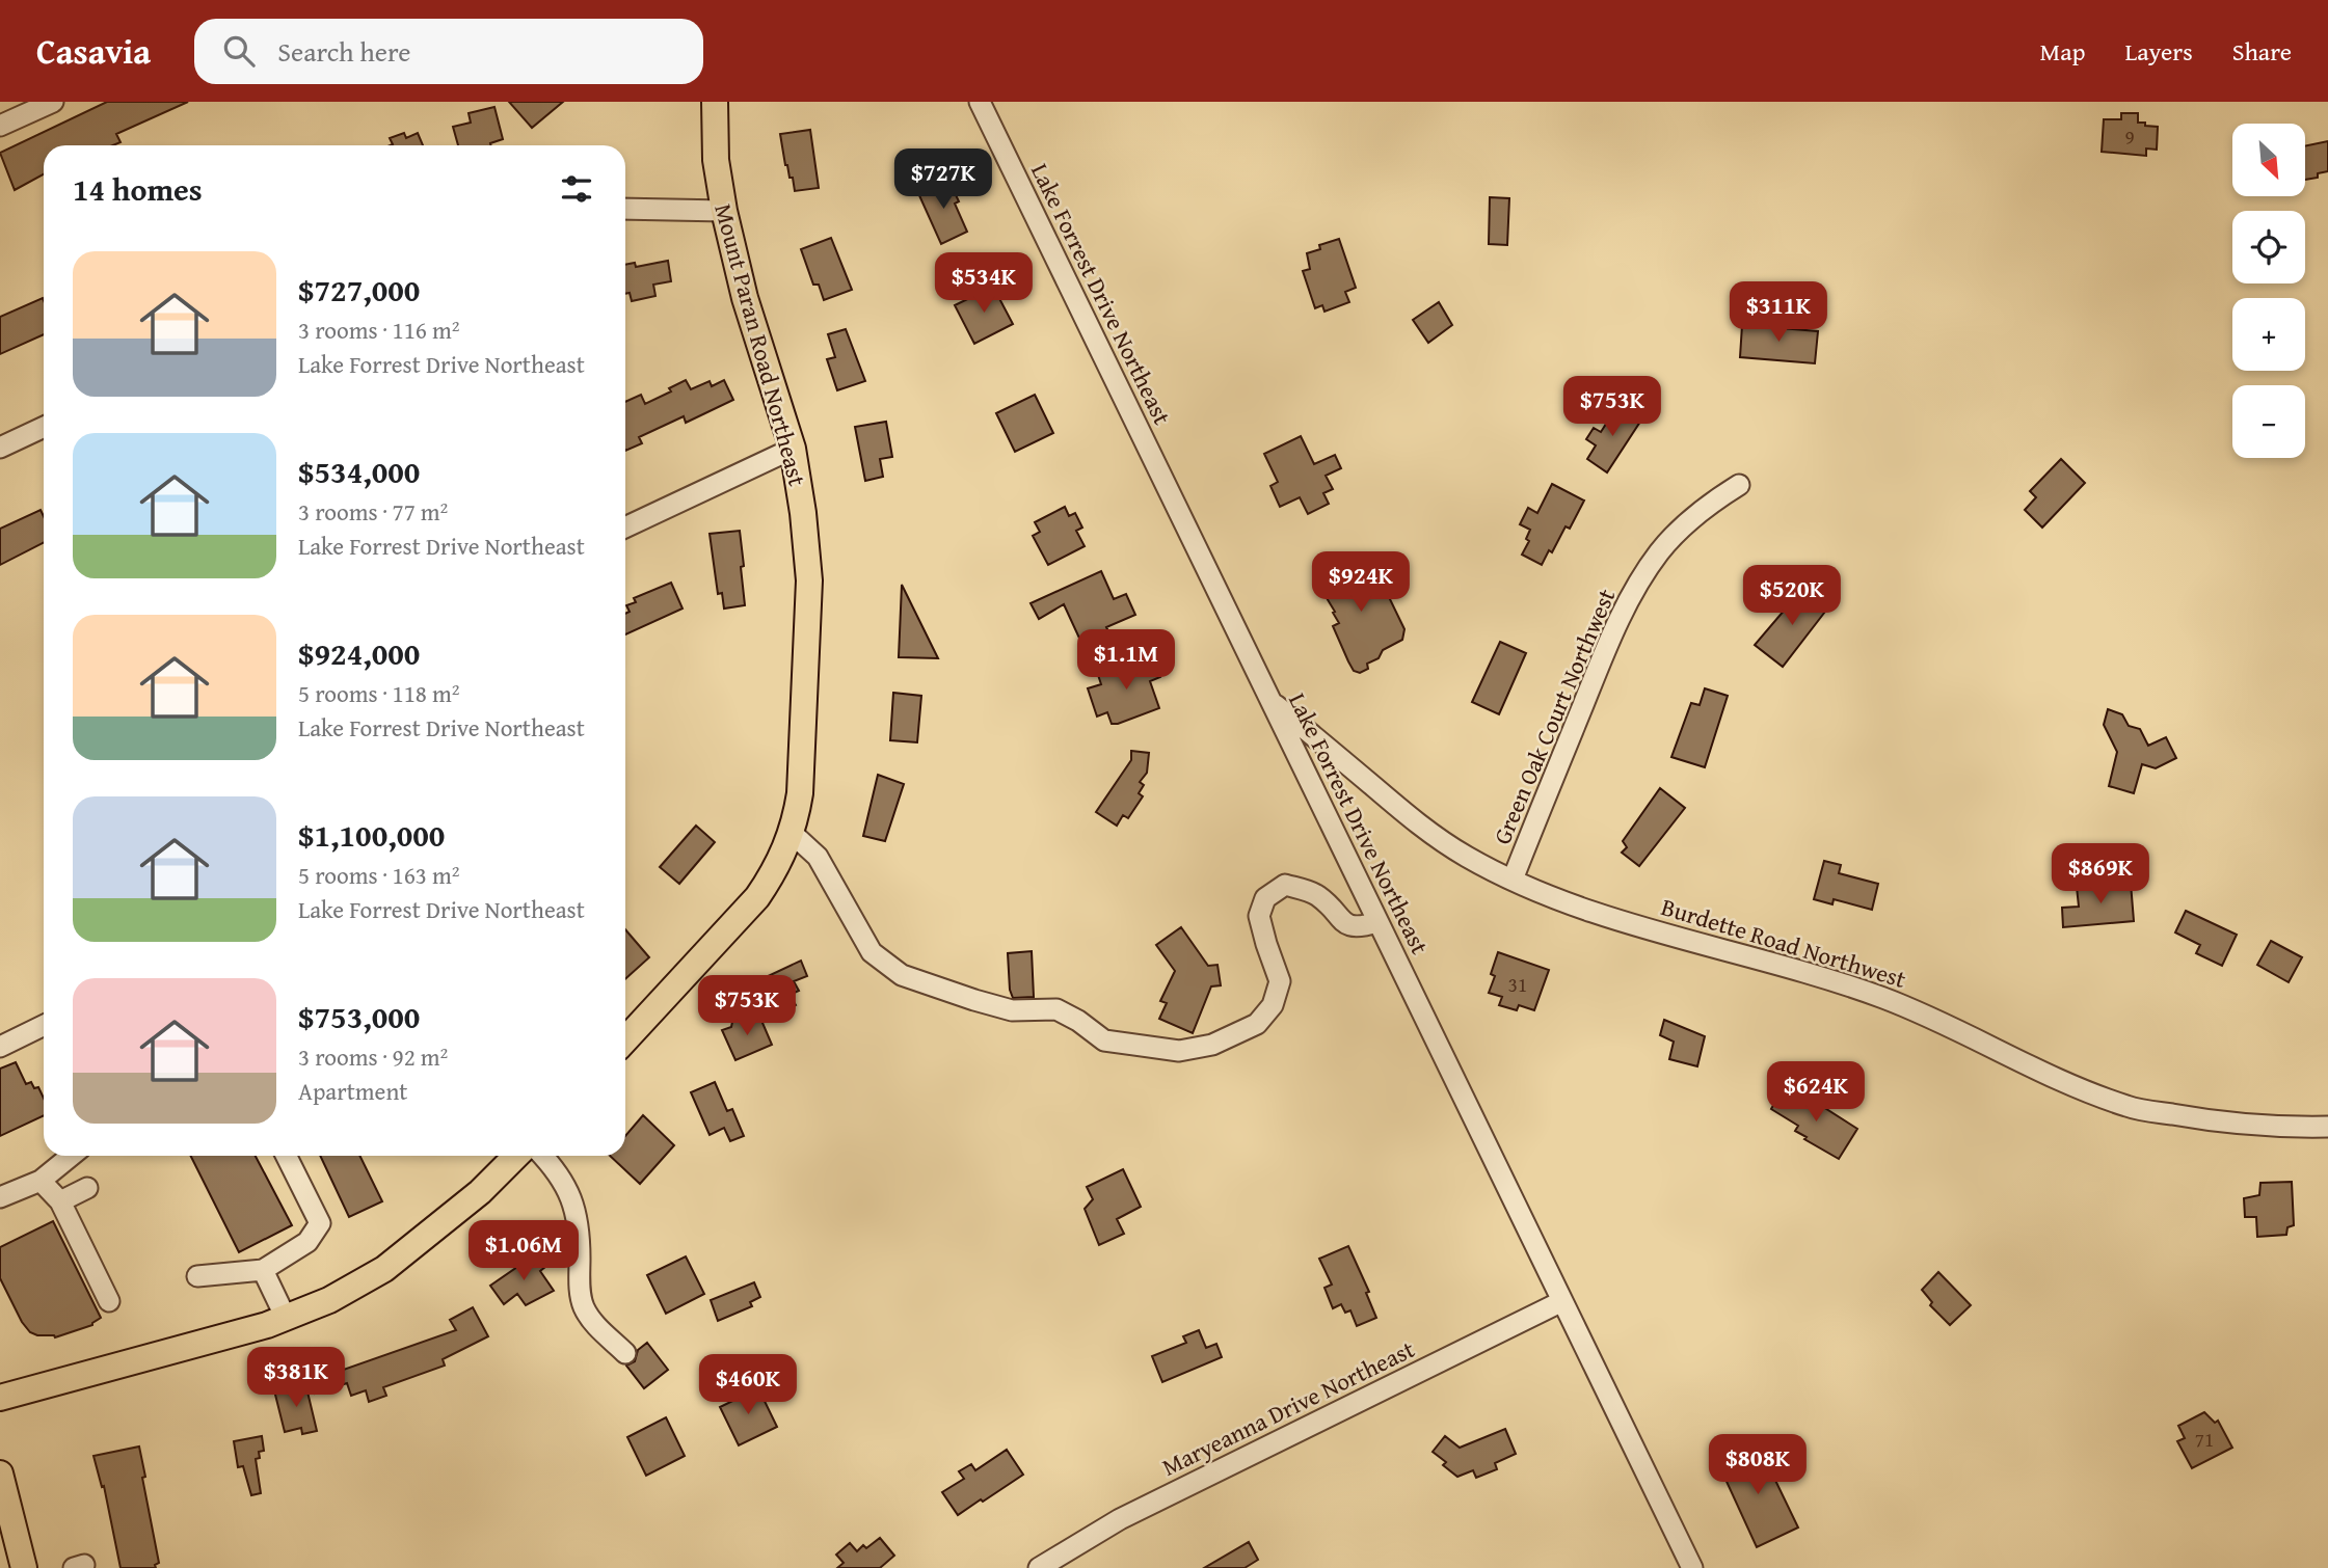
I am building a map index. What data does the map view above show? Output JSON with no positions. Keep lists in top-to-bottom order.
{
  "streets": {
    "main road": ["Mount Paran Road Northeast"],
    "street": [
      "Lake Forrest Drive Northeast",
      "Green Oak Court Northwest",
      "Burdette Road Northwest",
      "Maryeanna Drive Northeast"
    ]
  },
  "crossings": [
    ["Lake Forrest Drive Northeast", "Burdette Road Northwest"],
    ["Lake Forrest Drive Northeast", "Maryeanna Drive Northeast"],
    ["Green Oak Court Northwest", "Burdette Road Northwest"]
  ],
  "house_numbers": ["9", "31", "71"],
  "north": "bottom right",
  "page": {
    "header": "Casavia",
    "search": "Search here",
    "nav": ["Map", "Layers", "Share"],
    "map_buttons": ["+", "−"],
    "heading": "14 homes",
    "price": [
      "$727K",
      "$534K",
      "$311K",
      "$753K",
      "$924K",
      "$520K",
      "$1.1M",
      "$869K",
      "$753K",
      "$624K",
      "$1.06M",
      "$381K",
      "$460K",
      "$808K"
    ],
    "list": [
      {
        "name": "$727,000",
        "note": "3 rooms · 116 m² · Lake Forrest Drive Northeast"
      },
      {
        "name": "$534,000",
        "note": "3 rooms · 77 m² · Lake Forrest Drive Northeast"
      },
      {
        "name": "$924,000",
        "note": "5 rooms · 118 m² · Lake Forrest Drive Northeast"
      },
      {
        "name": "$1,100,000",
        "note": "5 rooms · 163 m² · Lake Forrest Drive Northeast"
      },
      {
        "name": "$753,000",
        "note": "3 rooms · 92 m² · Apartment"
      }
    ]
  }
}
